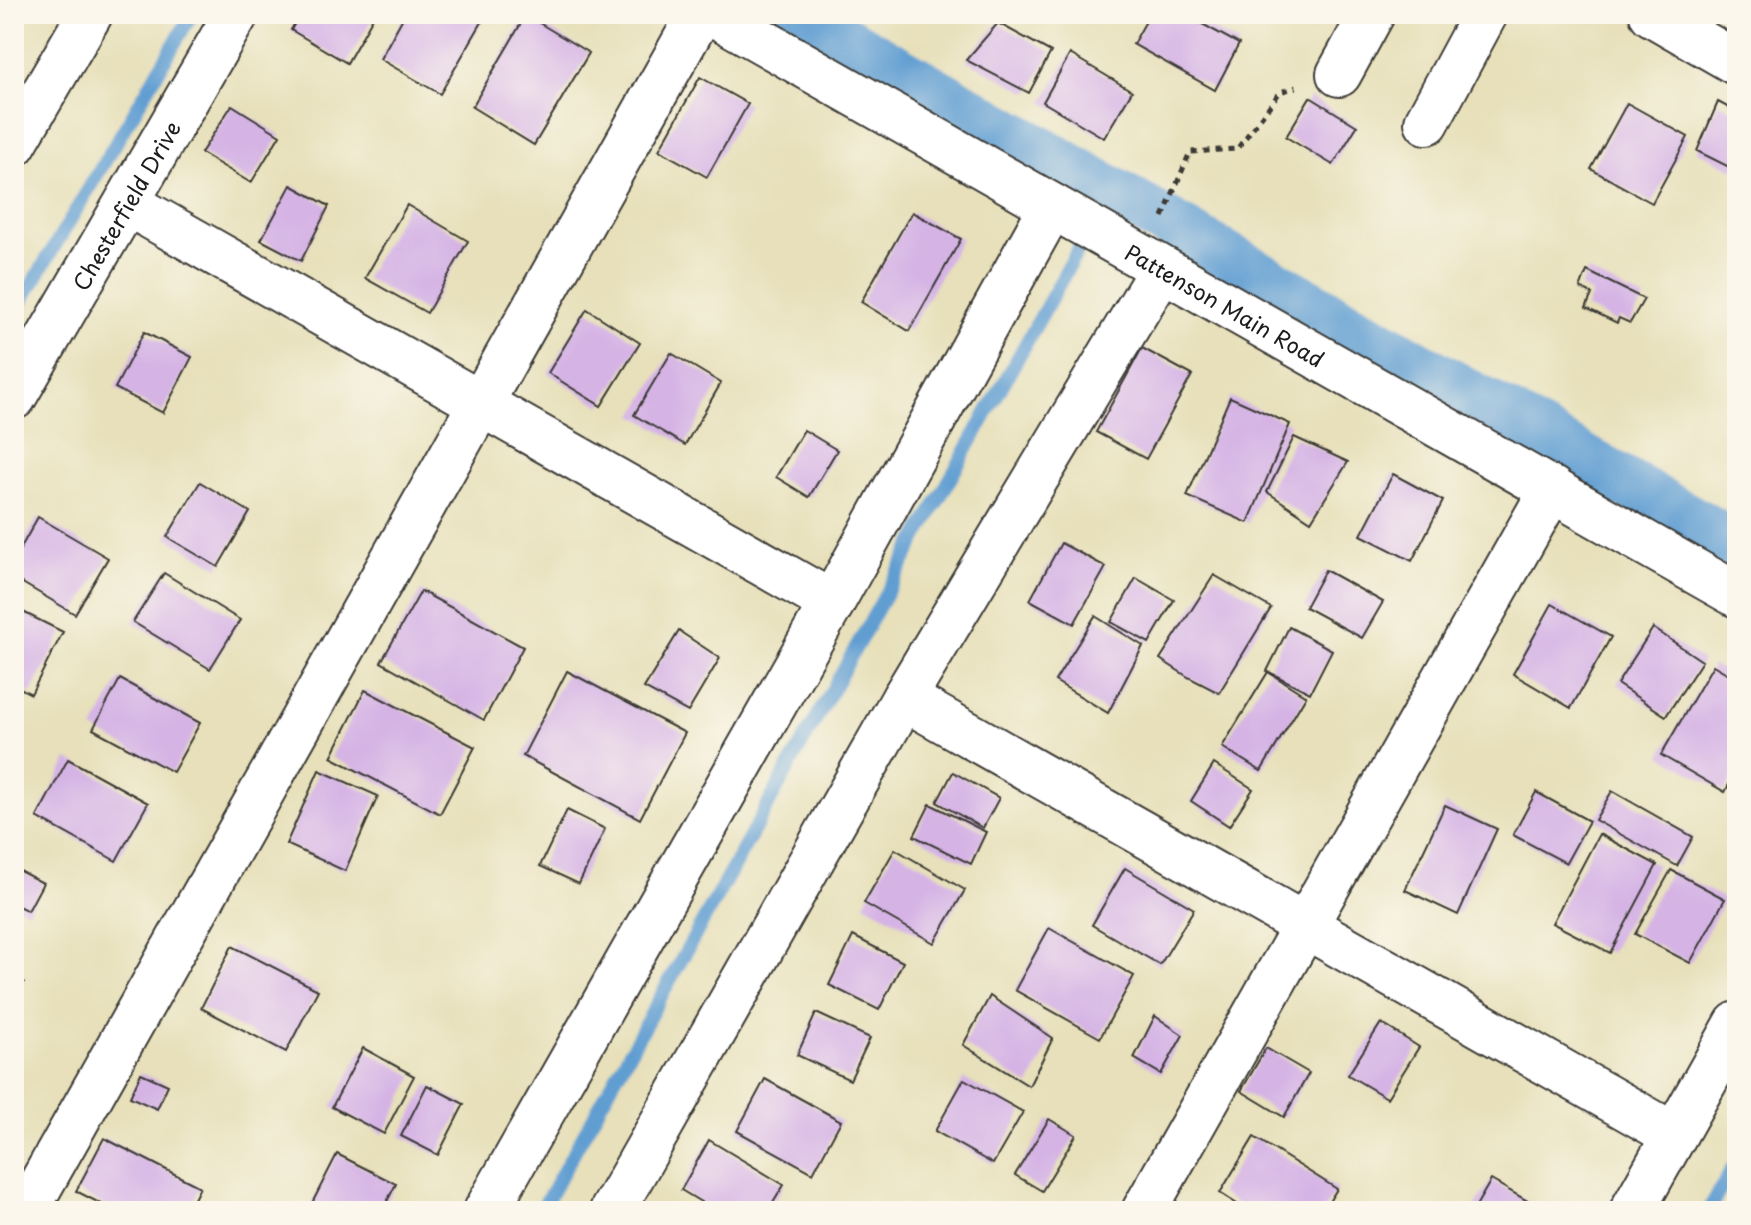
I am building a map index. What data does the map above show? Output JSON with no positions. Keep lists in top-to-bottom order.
{
  "streets": {
    "street": ["Chesterfield Drive", "Pattenson Main Road"]
  }
}
